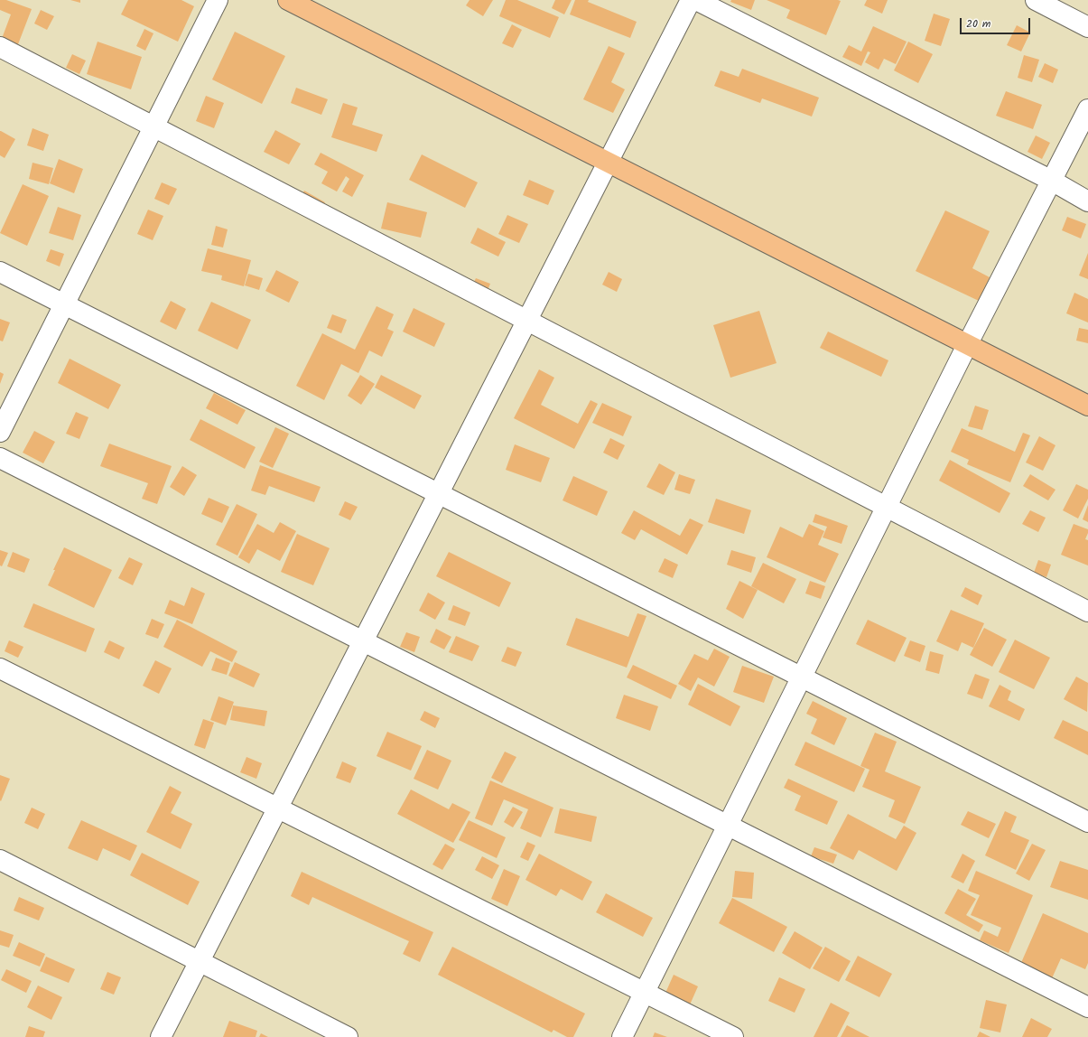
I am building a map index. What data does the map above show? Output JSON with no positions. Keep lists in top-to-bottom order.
{
  "scale_bar": "20 m"
}
